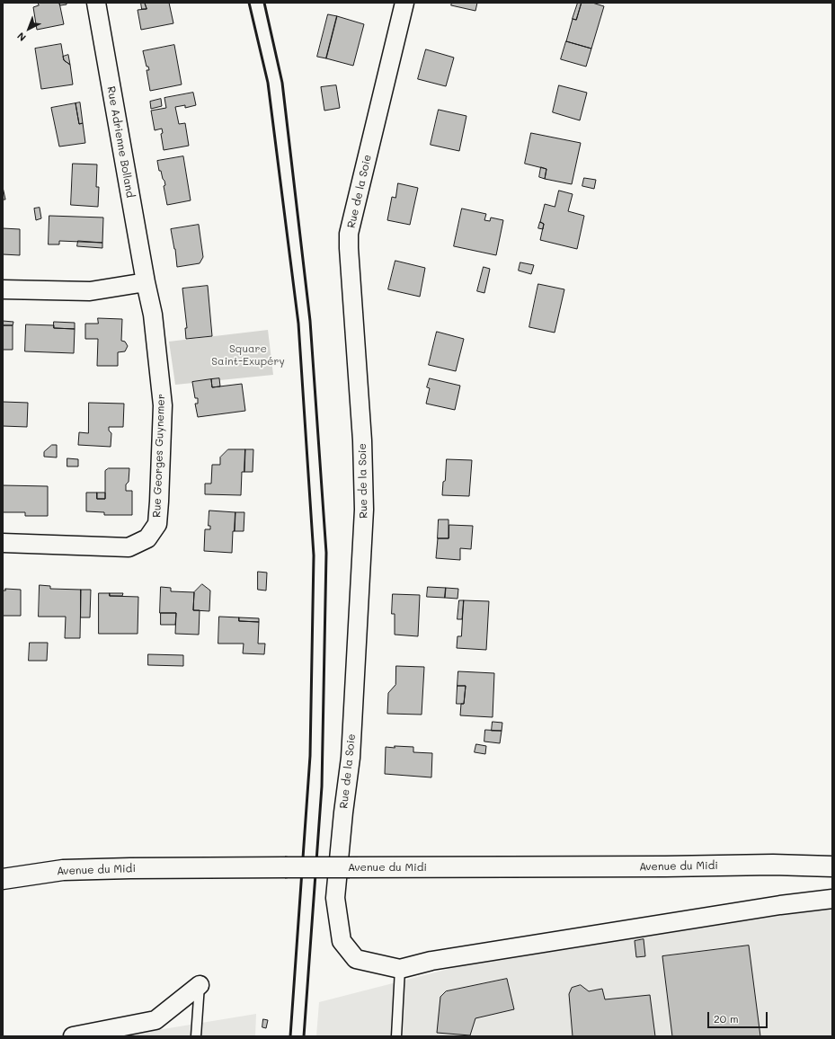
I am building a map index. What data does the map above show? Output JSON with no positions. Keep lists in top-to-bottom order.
{
  "streets": {
    "main road": ["Avenue du Midi"],
    "street": ["Rue Adrienne Bolland", "Rue de la Soie", "Rue Georges Guynemer"]
  },
  "crossings": [
    ["Rue Adrienne Bolland", "Rue Georges Guynemer"]
  ],
  "parks": ["Square Saint-Exupéry"],
  "scale_bar": "20 m",
  "north": "bottom left"
}
